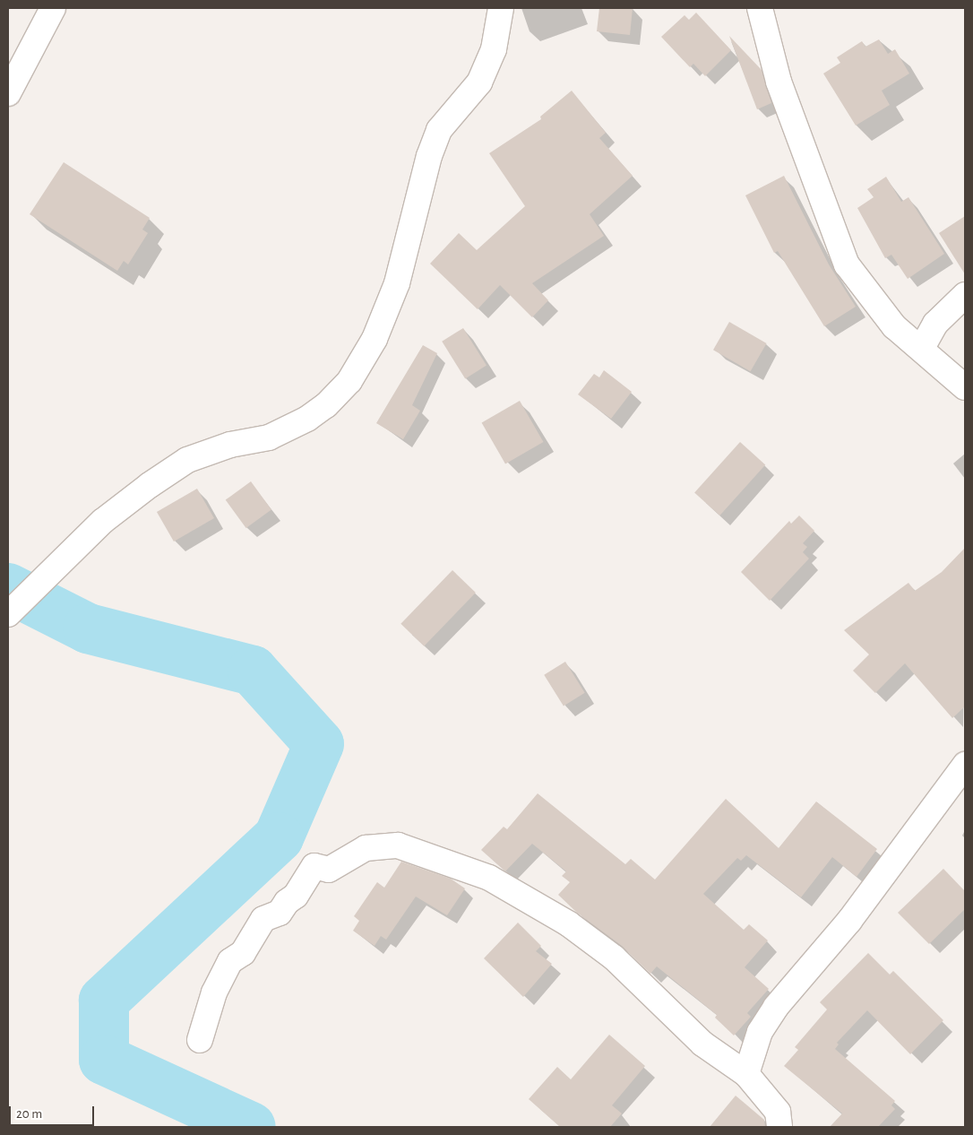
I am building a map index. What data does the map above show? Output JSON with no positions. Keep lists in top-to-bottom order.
{
  "scale_bar": "20 m"
}
